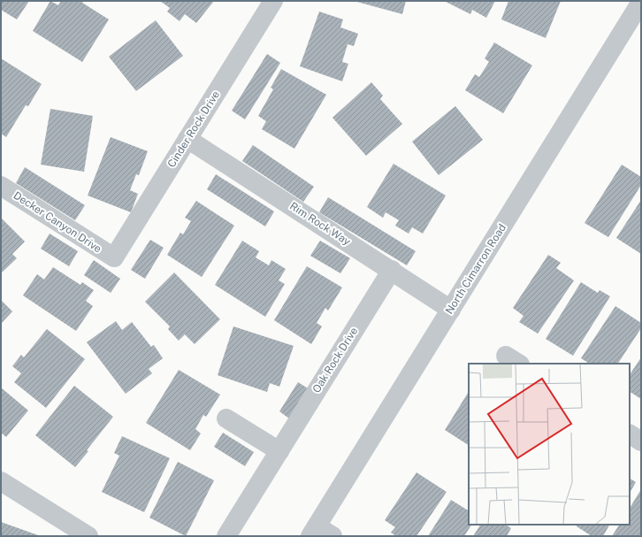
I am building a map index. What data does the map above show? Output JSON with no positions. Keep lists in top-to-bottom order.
{
  "streets": {
    "street": [
      "Cinder Rock Drive",
      "Decker Canyon Drive",
      "Rim Rock Way",
      "North Cimarron Road",
      "Oak Rock Drive"
    ]
  },
  "crossings": [
    ["Cinder Rock Drive", "Decker Canyon Drive"],
    ["Cinder Rock Drive", "Rim Rock Way"],
    ["Rim Rock Way", "North Cimarron Road"],
    ["Rim Rock Way", "Oak Rock Drive"]
  ]
}
